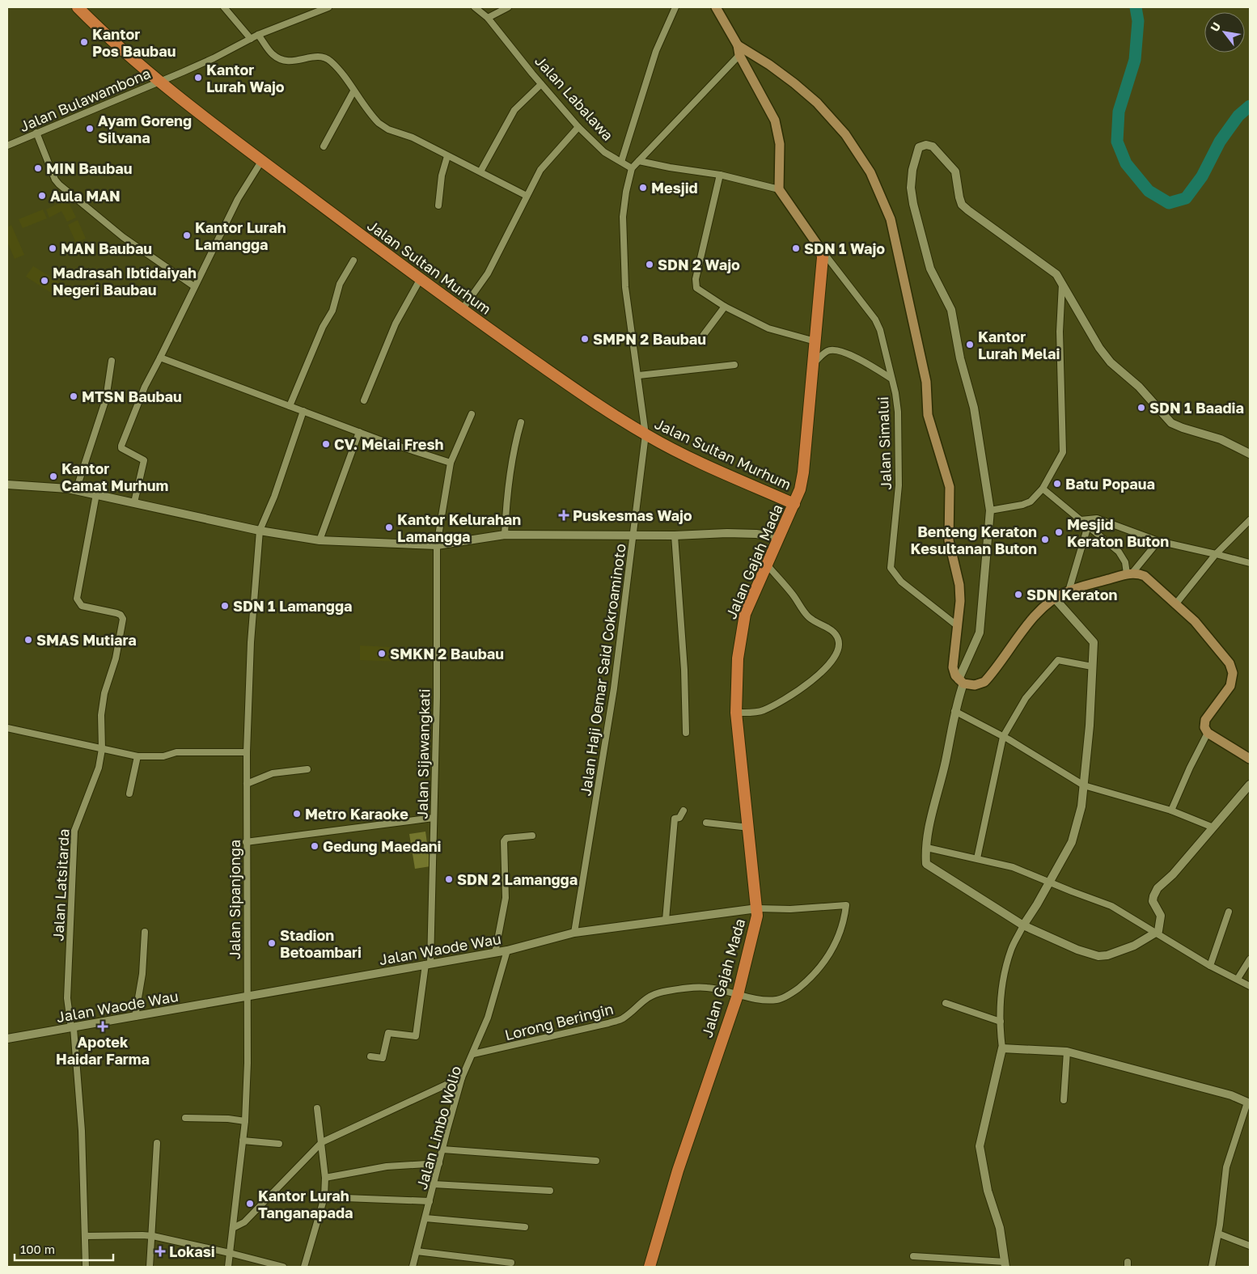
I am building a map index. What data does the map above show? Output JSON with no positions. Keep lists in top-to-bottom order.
{
  "streets": {
    "highway": ["Jalan Sultan Murhum", "Jalan Gajah Mada"],
    "street": [
      "Jalan Labalawa",
      "Jalan Bulawambona",
      "Jalan Simalui",
      "Jalan Haji Oemar Said Cokroaminoto",
      "Jalan Sijawangkati",
      "Jalan Latsitarda",
      "Jalan Sipanjonga",
      "Jalan Waode Wau",
      "Lorong Beringin",
      "Jalan Limbo Wolio"
    ]
  },
  "crossings": [
    ["Jalan Labalawa", "Jalan Haji Oemar Said Cokroaminoto"],
    ["Jalan Bulawambona", "Jalan Sultan Murhum"],
    ["Jalan Sultan Murhum", "Jalan Gajah Mada"],
    ["Jalan Sultan Murhum", "Jalan Haji Oemar Said Cokroaminoto"],
    ["Jalan Simalui", "Jalan Gajah Mada"],
    ["Jalan Gajah Mada", "Jalan Waode Wau"],
    ["Jalan Gajah Mada", "Lorong Beringin"],
    ["Jalan Haji Oemar Said Cokroaminoto", "Jalan Waode Wau"],
    ["Jalan Sijawangkati", "Jalan Waode Wau"],
    ["Jalan Latsitarda", "Jalan Waode Wau"],
    ["Jalan Sipanjonga", "Jalan Waode Wau"],
    ["Jalan Waode Wau", "Lorong Beringin"],
    ["Jalan Waode Wau", "Jalan Limbo Wolio"],
    ["Lorong Beringin", "Jalan Limbo Wolio"]
  ],
  "places": {
    "other": [
      "Kantor Pos Baubau",
      "Kantor Lurah Wajo",
      "Ayam Goreng Silvana",
      "MIN Baubau",
      "Mesjid",
      "Aula MAN",
      "Kantor Lurah Lamangga",
      "MAN Baubau",
      "SDN 1 Wajo",
      "SDN 2 Wajo",
      "Madrasah Ibtidaiyah Negeri Baubau",
      "SMPN 2 Baubau",
      "Kantor Lurah Melai",
      "MTSN Baubau",
      "SDN 1 Baadia",
      "CV. Melai Fresh",
      "Kantor Camat Murhum",
      "Batu Popaua",
      "Kantor Kelurahan Lamangga",
      "Mesjid Keraton Buton",
      "Benteng Keraton Kesultanan Buton",
      "SDN Keraton",
      "SDN 1 Lamangga",
      "SMAS Mutiara",
      "SMKN 2 Baubau",
      "Metro Karaoke",
      "Gedung Maedani",
      "SDN 2 Lamangga",
      "Stadion Betoambari",
      "Kantor Lurah Tanganapada"
    ],
    "health": ["Puskesmas Wajo", "Apotek Haidar Farma", "Lokasi"]
  },
  "scale_bar": "100 m",
  "north": "top left"
}
